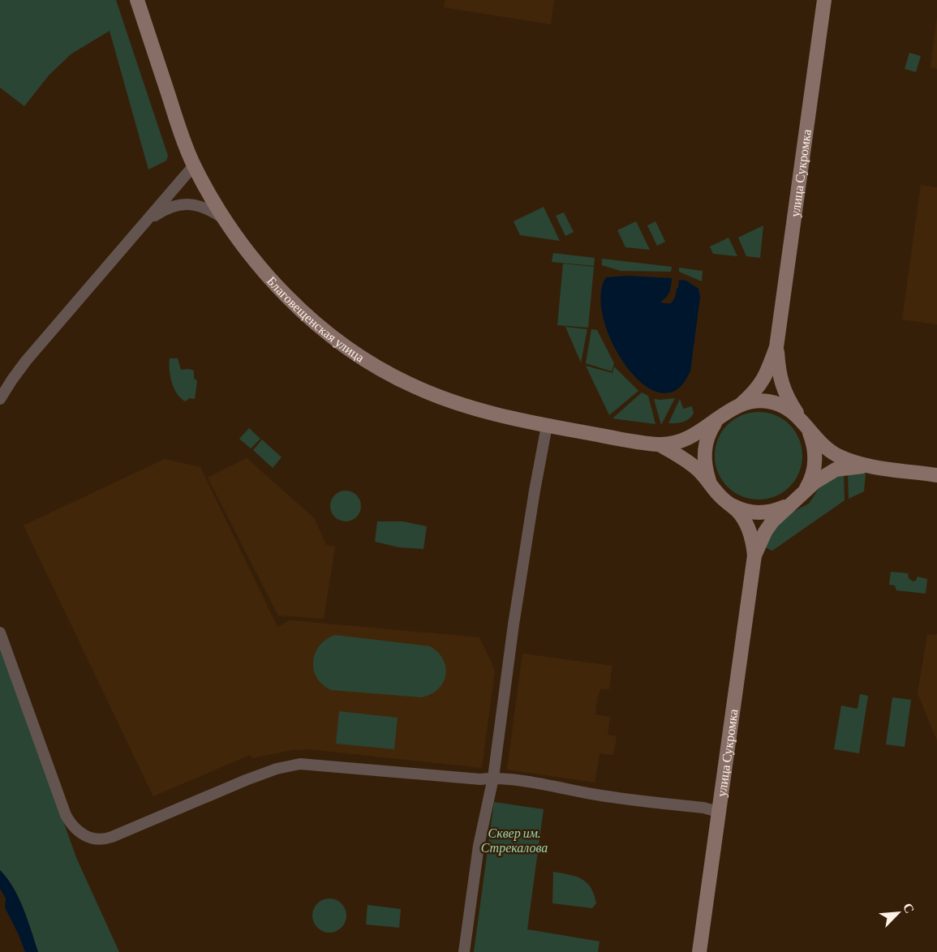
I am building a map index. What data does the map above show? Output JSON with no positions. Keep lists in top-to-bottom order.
{
  "streets": {
    "main road": ["улица Сукромка", "Благовещенская улица"]
  },
  "parks": ["Сквер им. Стрекалова"],
  "north": "top right"
}
